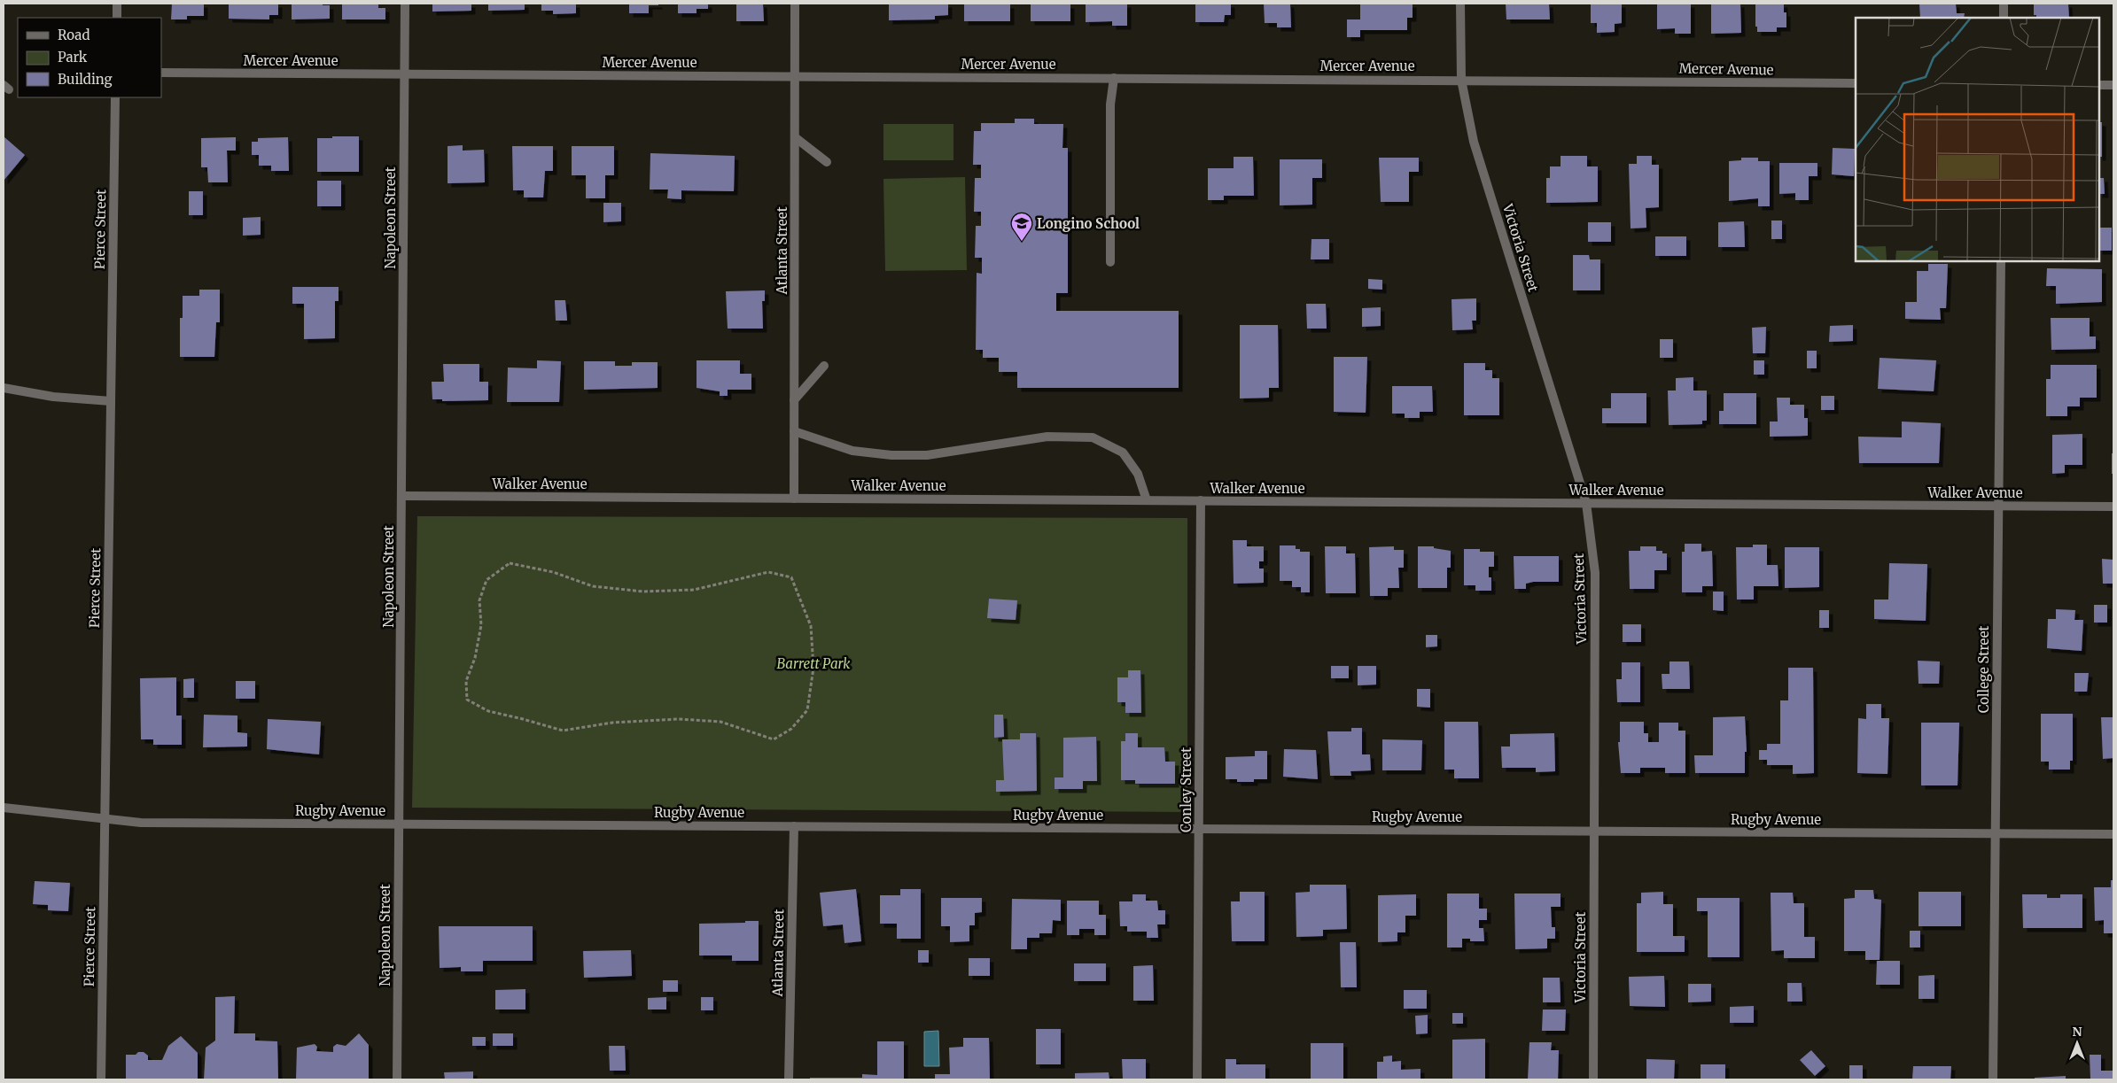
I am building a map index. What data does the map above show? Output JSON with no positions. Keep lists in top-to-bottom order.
{
  "streets": {
    "street": [
      "Mercer Avenue",
      "Napoleon Street",
      "Pierce Street",
      "Victoria Street",
      "Atlanta Street",
      "Walker Avenue",
      "College Street",
      "Conley Street",
      "Rugby Avenue"
    ]
  },
  "crossings": [
    ["Mercer Avenue", "Napoleon Street"],
    ["Mercer Avenue", "Victoria Street"],
    ["Mercer Avenue", "Atlanta Street"],
    ["Napoleon Street", "Walker Avenue"],
    ["Napoleon Street", "Rugby Avenue"],
    ["Pierce Street", "Rugby Avenue"],
    ["Victoria Street", "Walker Avenue"],
    ["Victoria Street", "Rugby Avenue"],
    ["Atlanta Street", "Walker Avenue"],
    ["Atlanta Street", "Rugby Avenue"],
    ["Walker Avenue", "College Street"],
    ["Walker Avenue", "Conley Street"],
    ["College Street", "Rugby Avenue"],
    ["Conley Street", "Rugby Avenue"]
  ],
  "parks": ["Barrett Park"],
  "places": {
    "school or university": ["Longino School"]
  },
  "legend": ["Road", "Park", "Building"],
  "north": "top"
}
